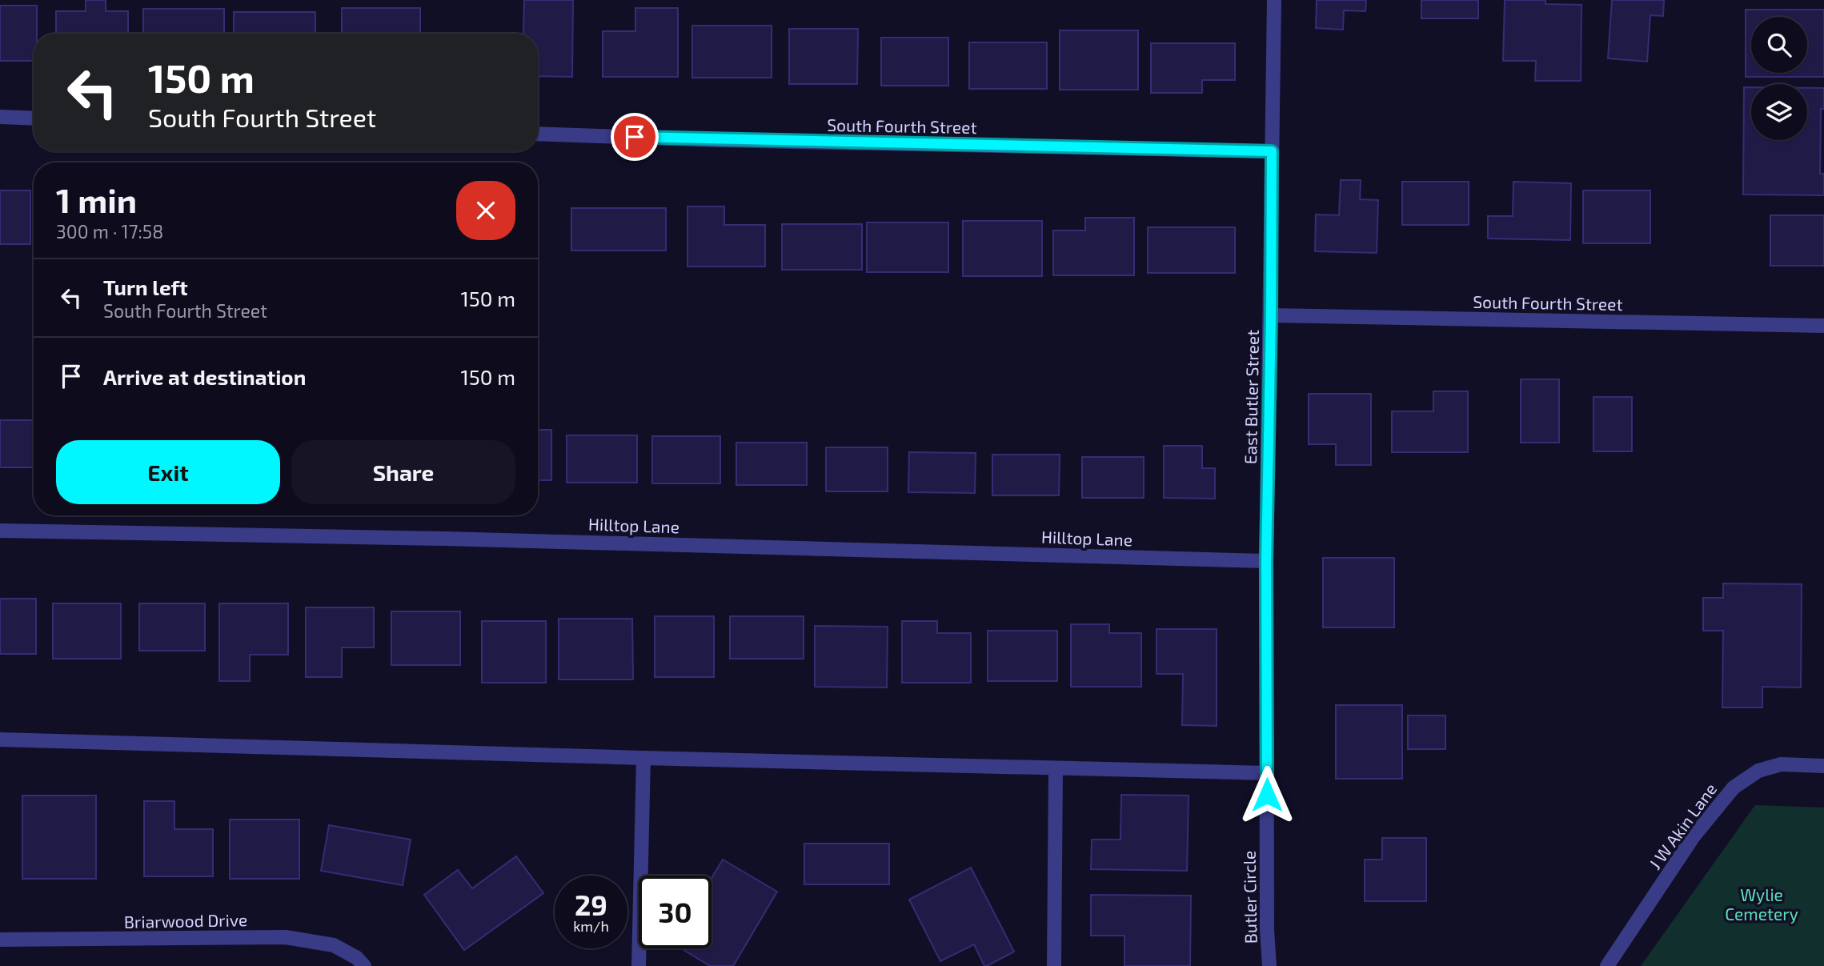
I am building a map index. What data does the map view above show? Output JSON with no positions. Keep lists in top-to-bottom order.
{
  "streets": {
    "street": [
      "South Fourth Street",
      "East Butler Street",
      "Hilltop Lane",
      "J W Akin Lane",
      "Butler Circle",
      "Briarwood Drive"
    ]
  },
  "crossings": [
    ["South Fourth Street", "East Butler Street"],
    ["East Butler Street", "Hilltop Lane"],
    ["East Butler Street", "Butler Circle"]
  ],
  "parks": ["Wylie Cemetery"],
  "page": {
    "turn": ["150 m", "South Fourth Street"],
    "heading": ["1 min", "300 m · 17:58"],
    "list": [
      {
        "name": "Turn left",
        "note": "South Fourth Street",
        "value": "150 m"
      },
      {
        "name": "Arrive at destination",
        "value": "150 m"
      }
    ],
    "buttons": ["Exit", "Share"],
    "speed": "29 km/h",
    "limit": "30"
  }
}
